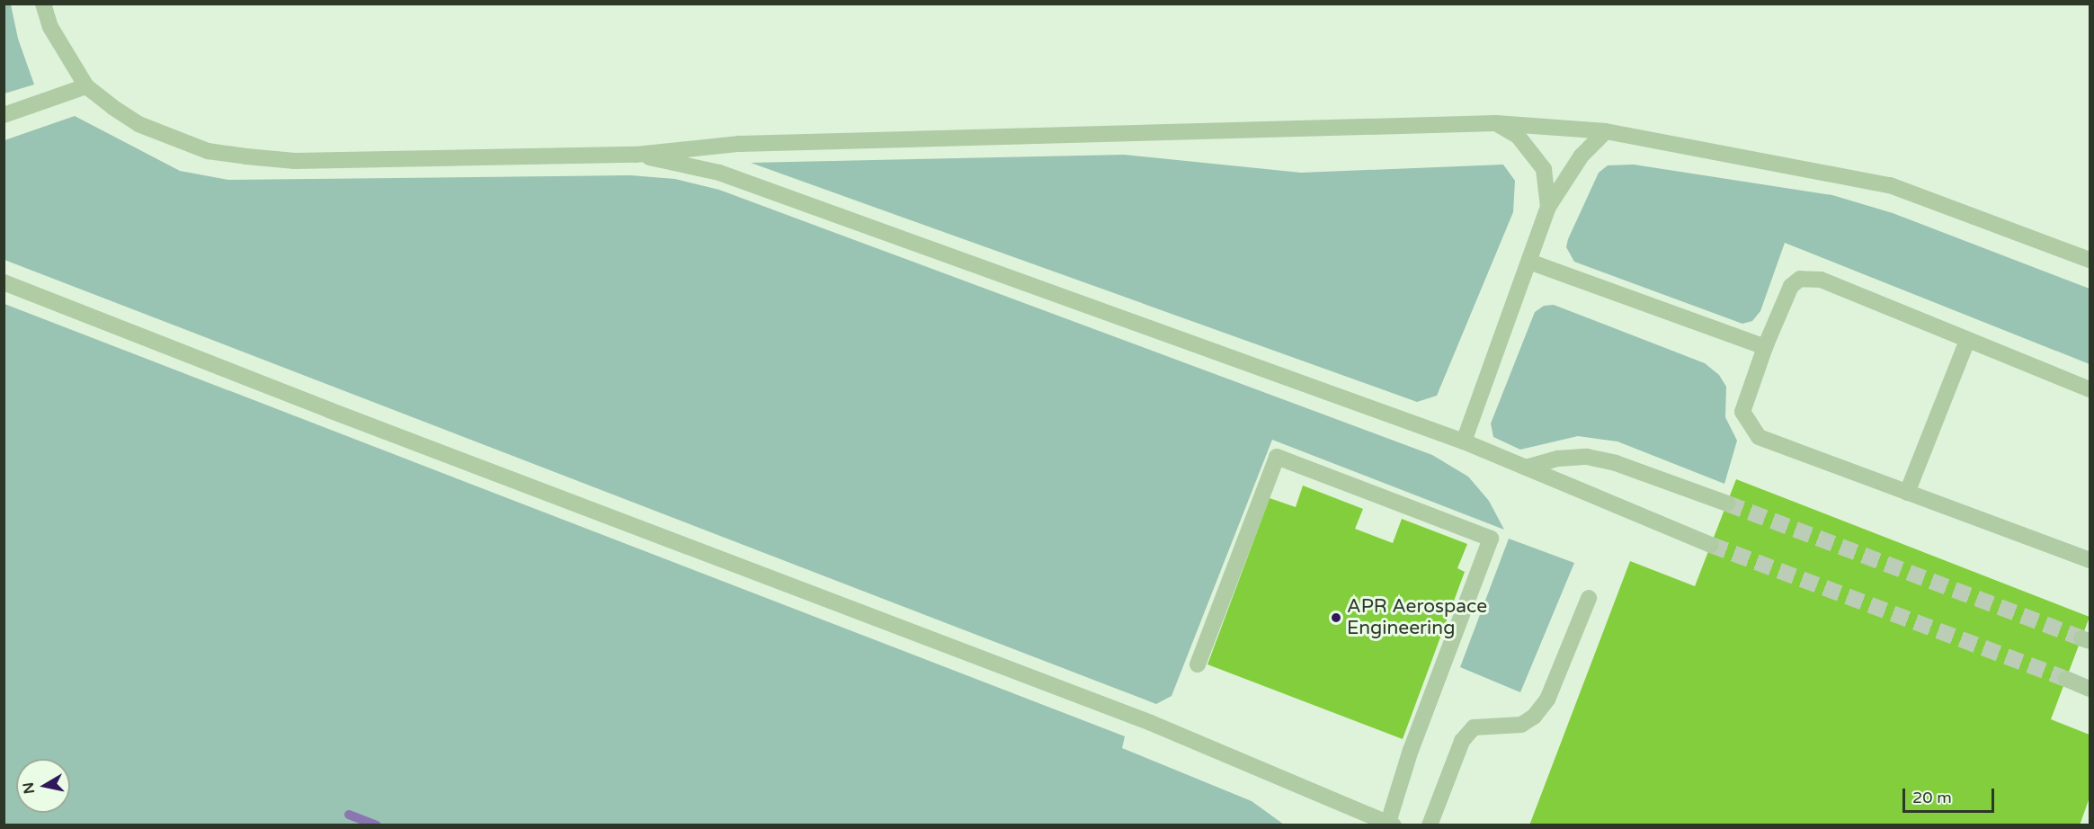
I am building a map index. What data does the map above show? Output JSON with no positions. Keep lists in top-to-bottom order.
{
  "places": ["APR Aerospace Engineering"],
  "scale_bar": "20 m",
  "north": "left"
}
